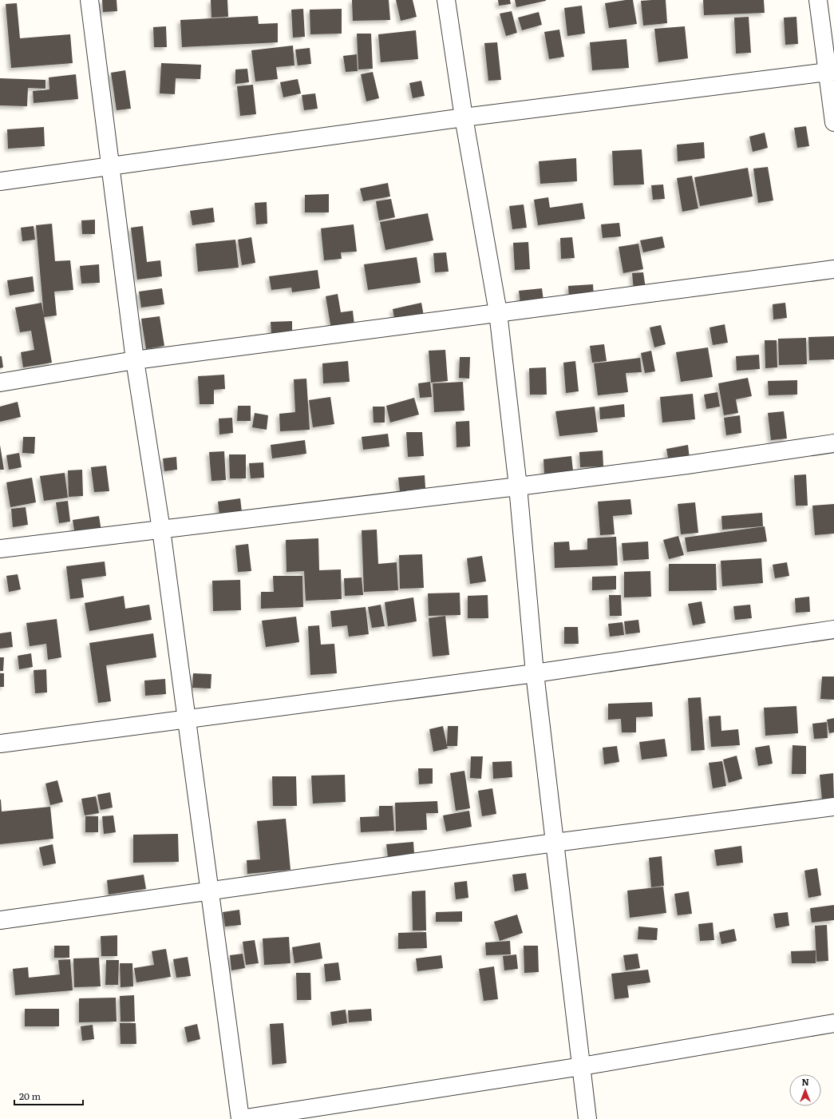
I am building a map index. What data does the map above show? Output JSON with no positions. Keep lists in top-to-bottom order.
{
  "scale_bar": "20 m",
  "north": "top"
}
